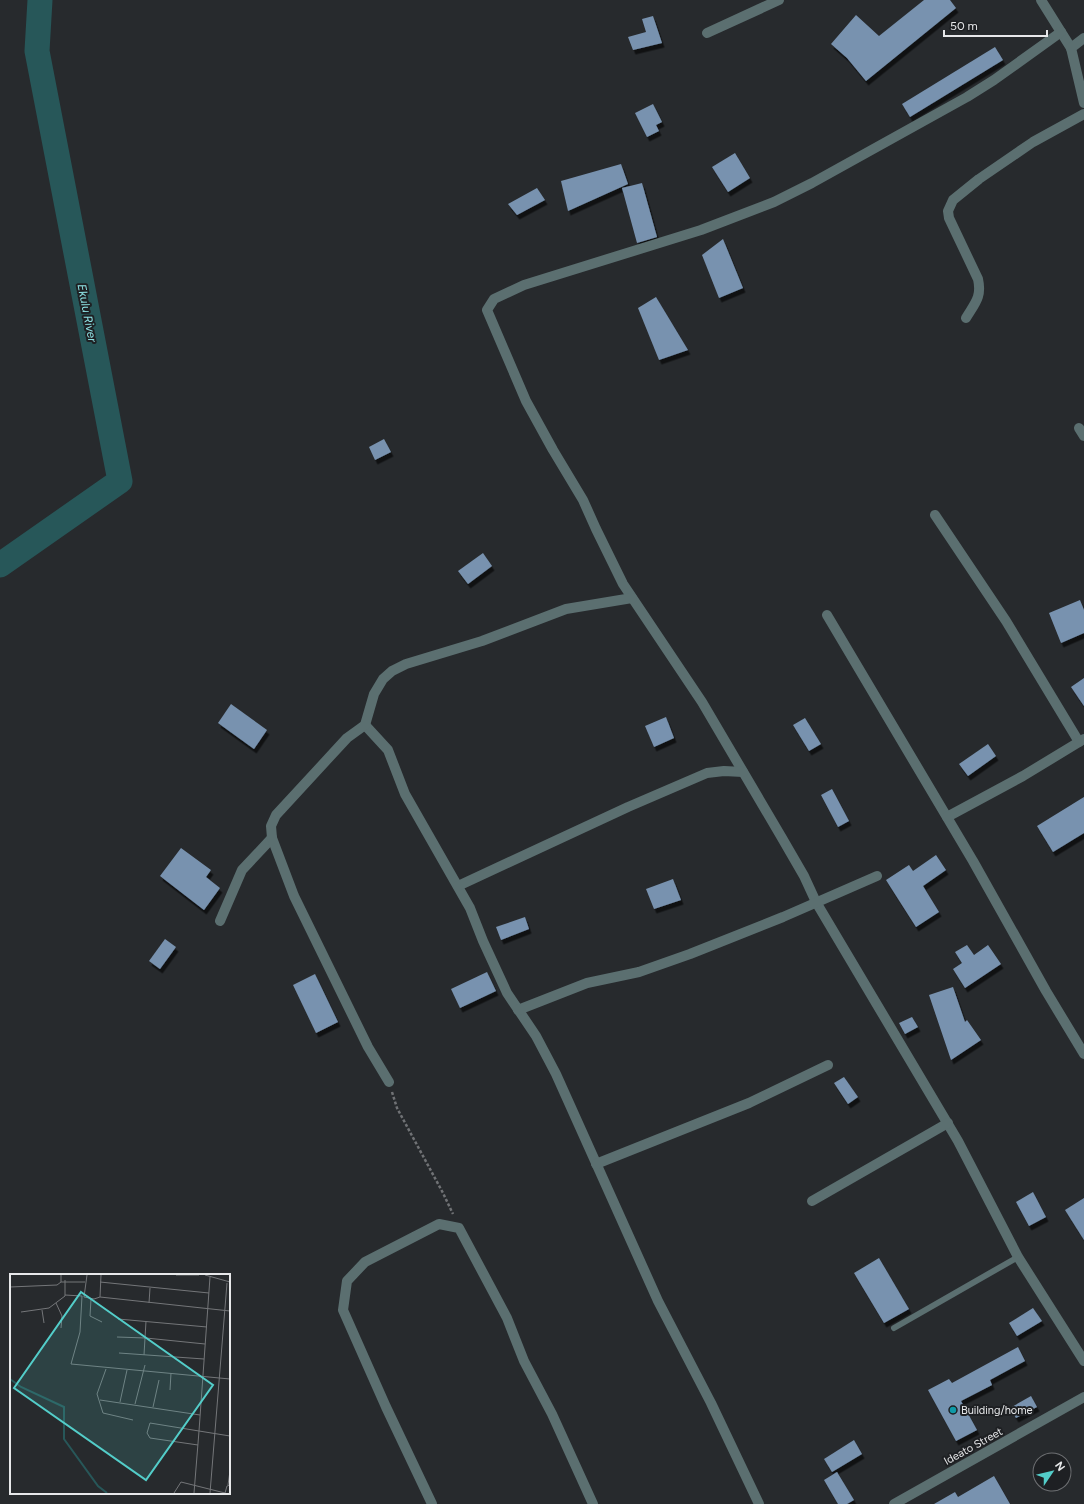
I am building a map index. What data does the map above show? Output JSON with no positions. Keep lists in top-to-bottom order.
{
  "streets": {
    "street": ["Ideato Street"]
  },
  "water": ["Ekulu River"],
  "places": ["Building/home"],
  "scale_bar": "50 m",
  "north": "top right"
}
